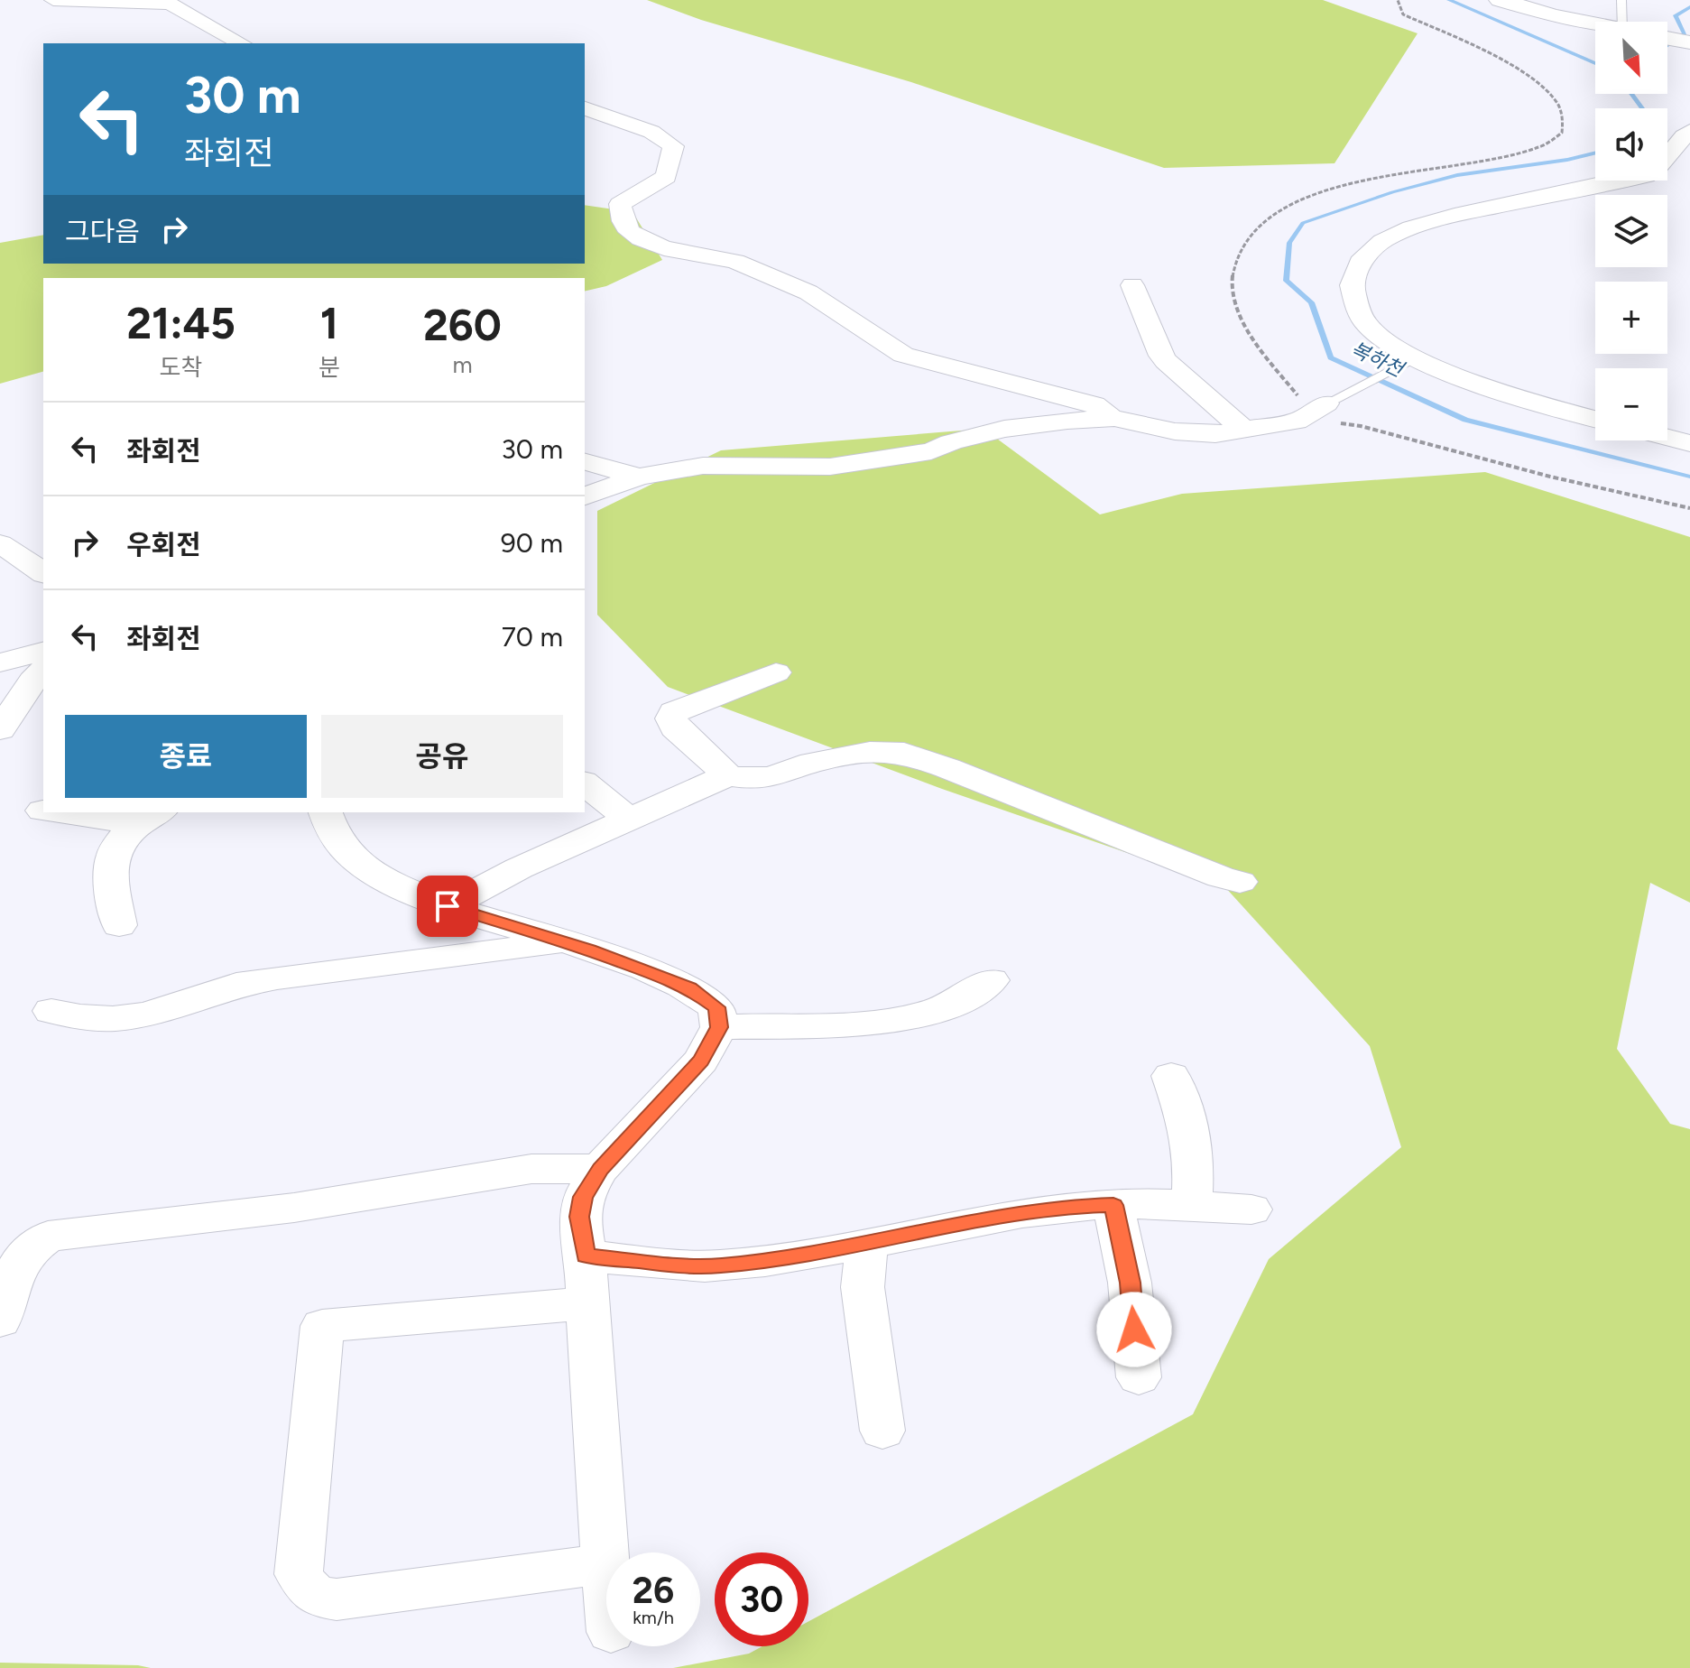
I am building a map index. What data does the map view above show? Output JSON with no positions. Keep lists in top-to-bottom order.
{
  "water": ["복하천"],
  "north": "bottom right",
  "page": {
    "map_buttons": ["+", "−"],
    "turn": ["30 m", "좌회전"],
    "then": "그다음",
    "eta": [
      "21:45",
      "도착",
      "1",
      "분",
      "260",
      "m"
    ],
    "list": [
      {
        "name": "좌회전",
        "value": "30 m"
      },
      {
        "name": "우회전",
        "value": "90 m"
      },
      {
        "name": "좌회전",
        "value": "70 m"
      }
    ],
    "buttons": ["종료", "공유"],
    "speed": "26 km/h",
    "limit": "30"
  }
}
